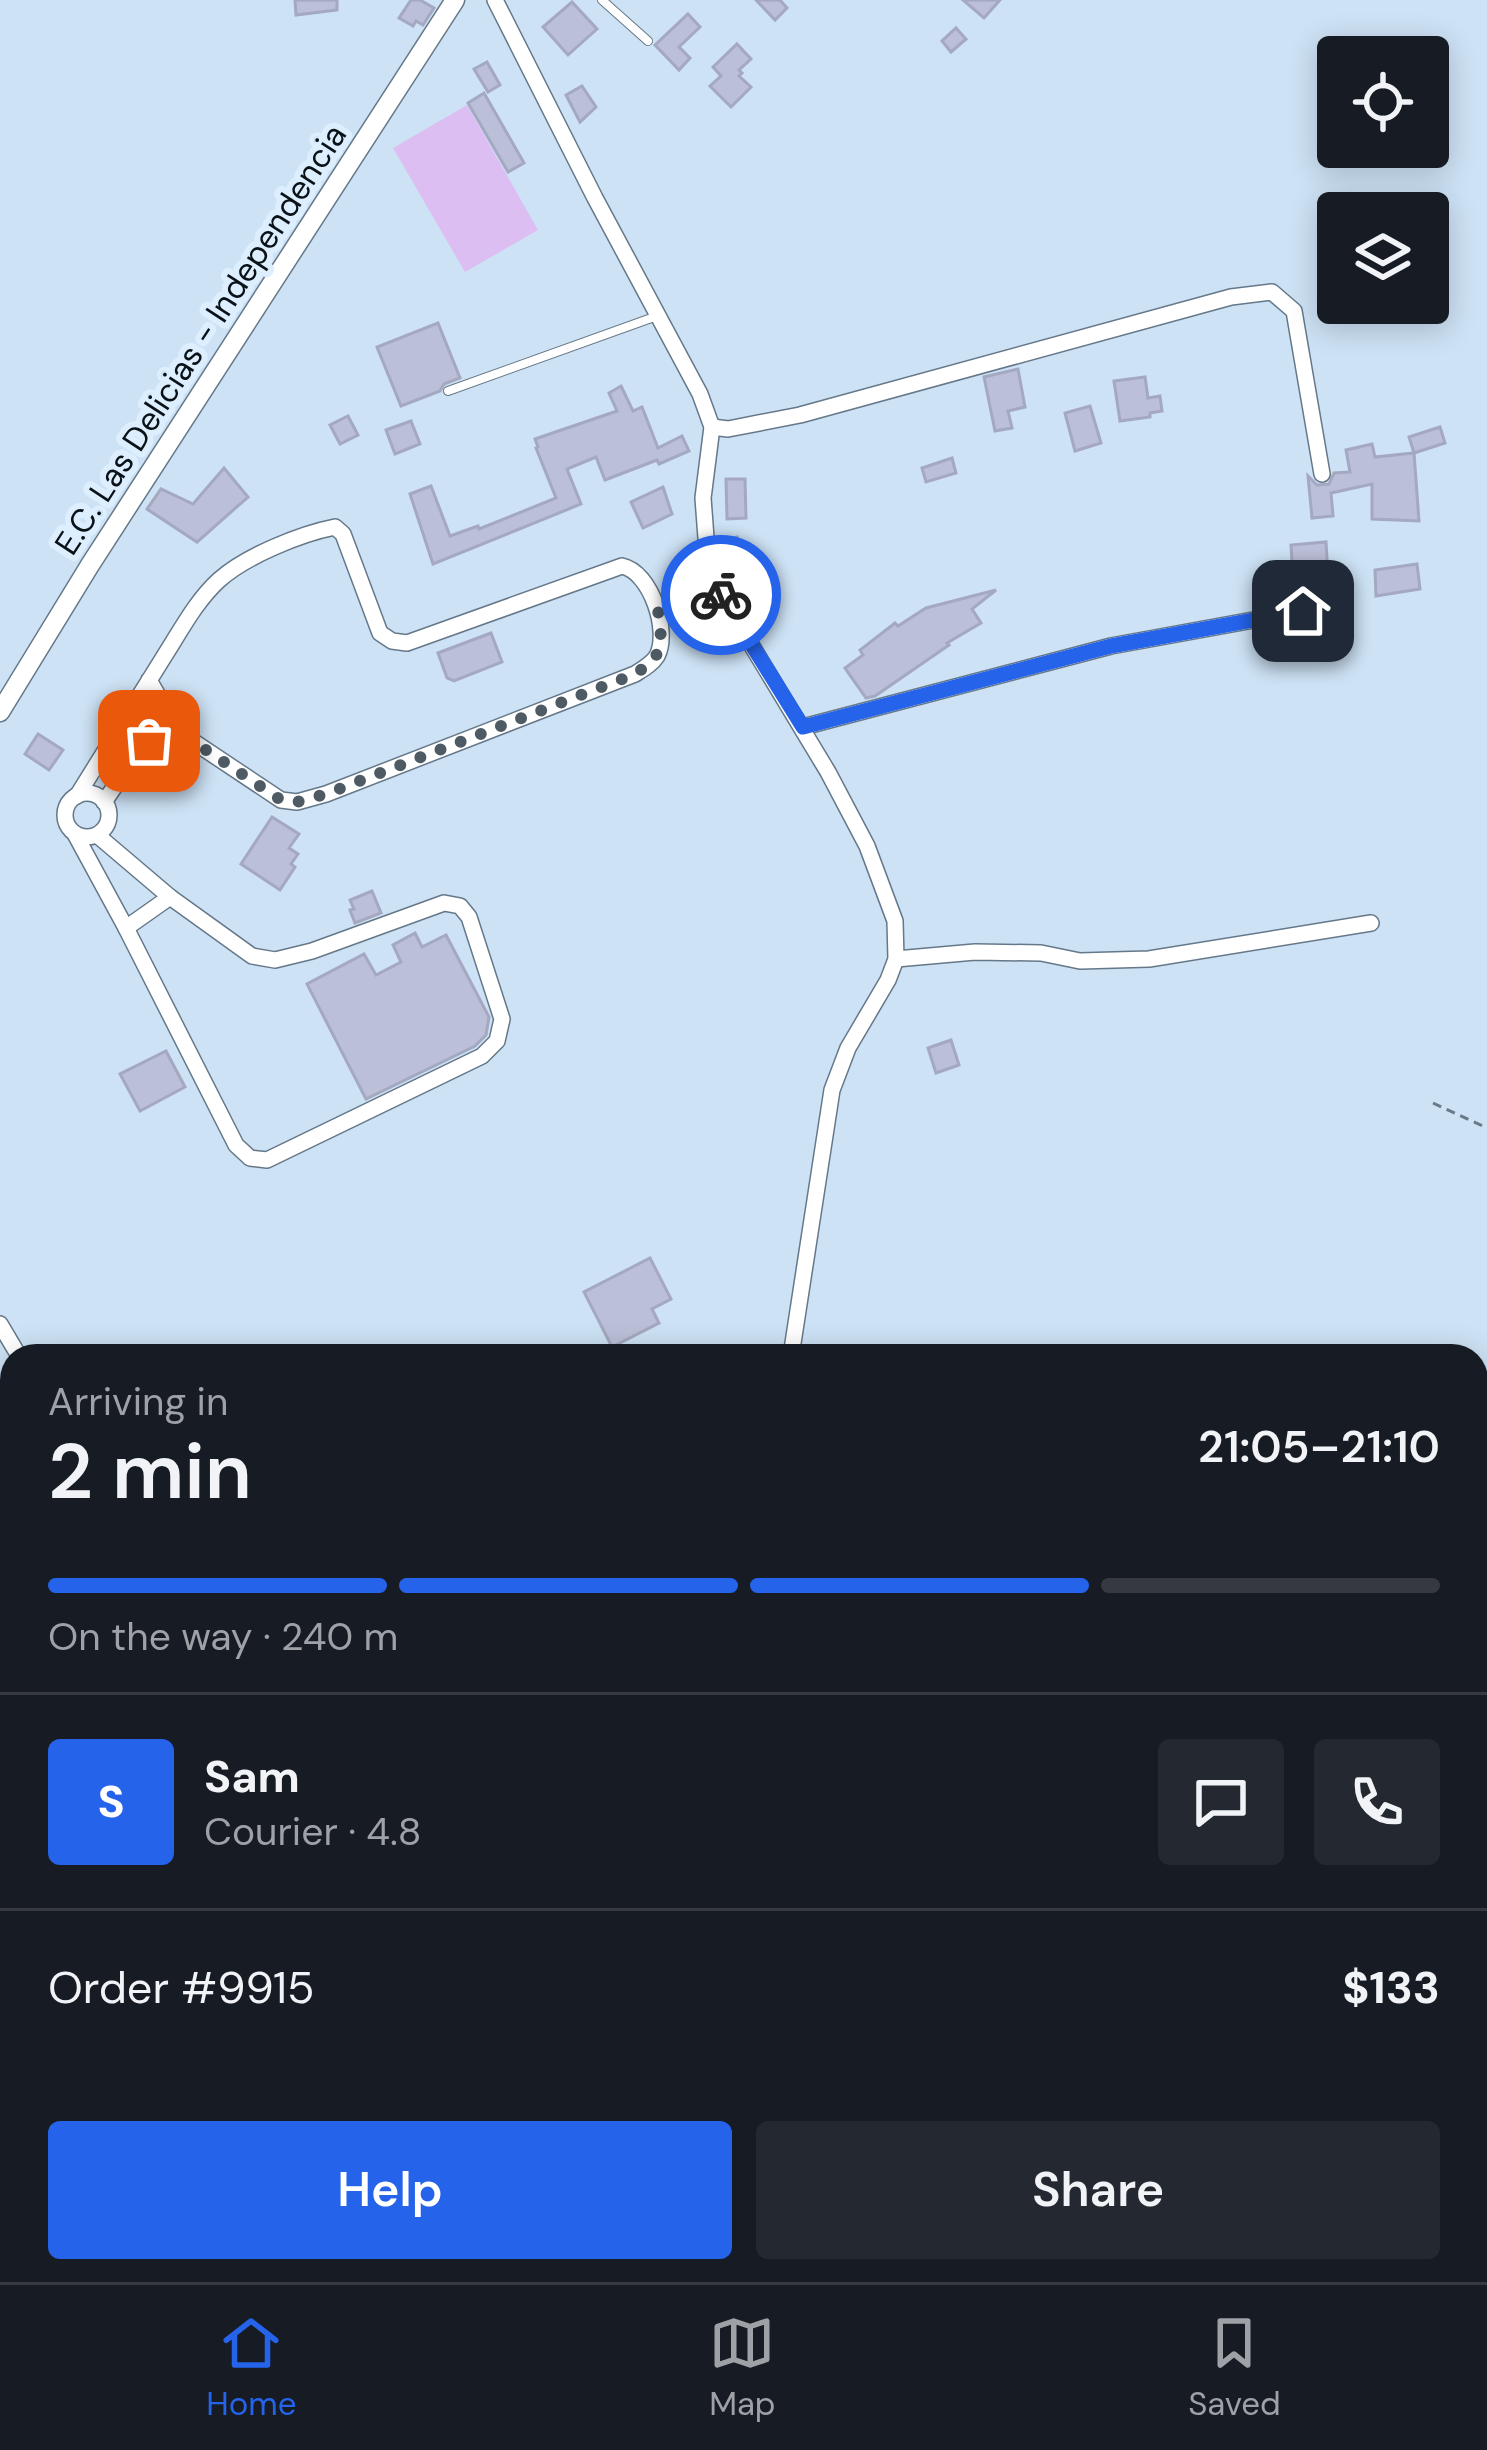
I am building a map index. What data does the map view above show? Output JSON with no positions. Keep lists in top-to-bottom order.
{
  "streets": {
    "street": ["E.C. Las Delicias - Independencia"]
  },
  "page": {
    "heading": ["2 min", "Arriving in", "21:05–21:10"],
    "panel": [
      "Sam",
      "Courier · 4.8",
      "Order #9915",
      "$133"
    ],
    "bar": "On the way · 240 m",
    "round": "S",
    "buttons": ["Help", "Share"],
    "tabs": ["Home", "Map", "Saved"]
  }
}
